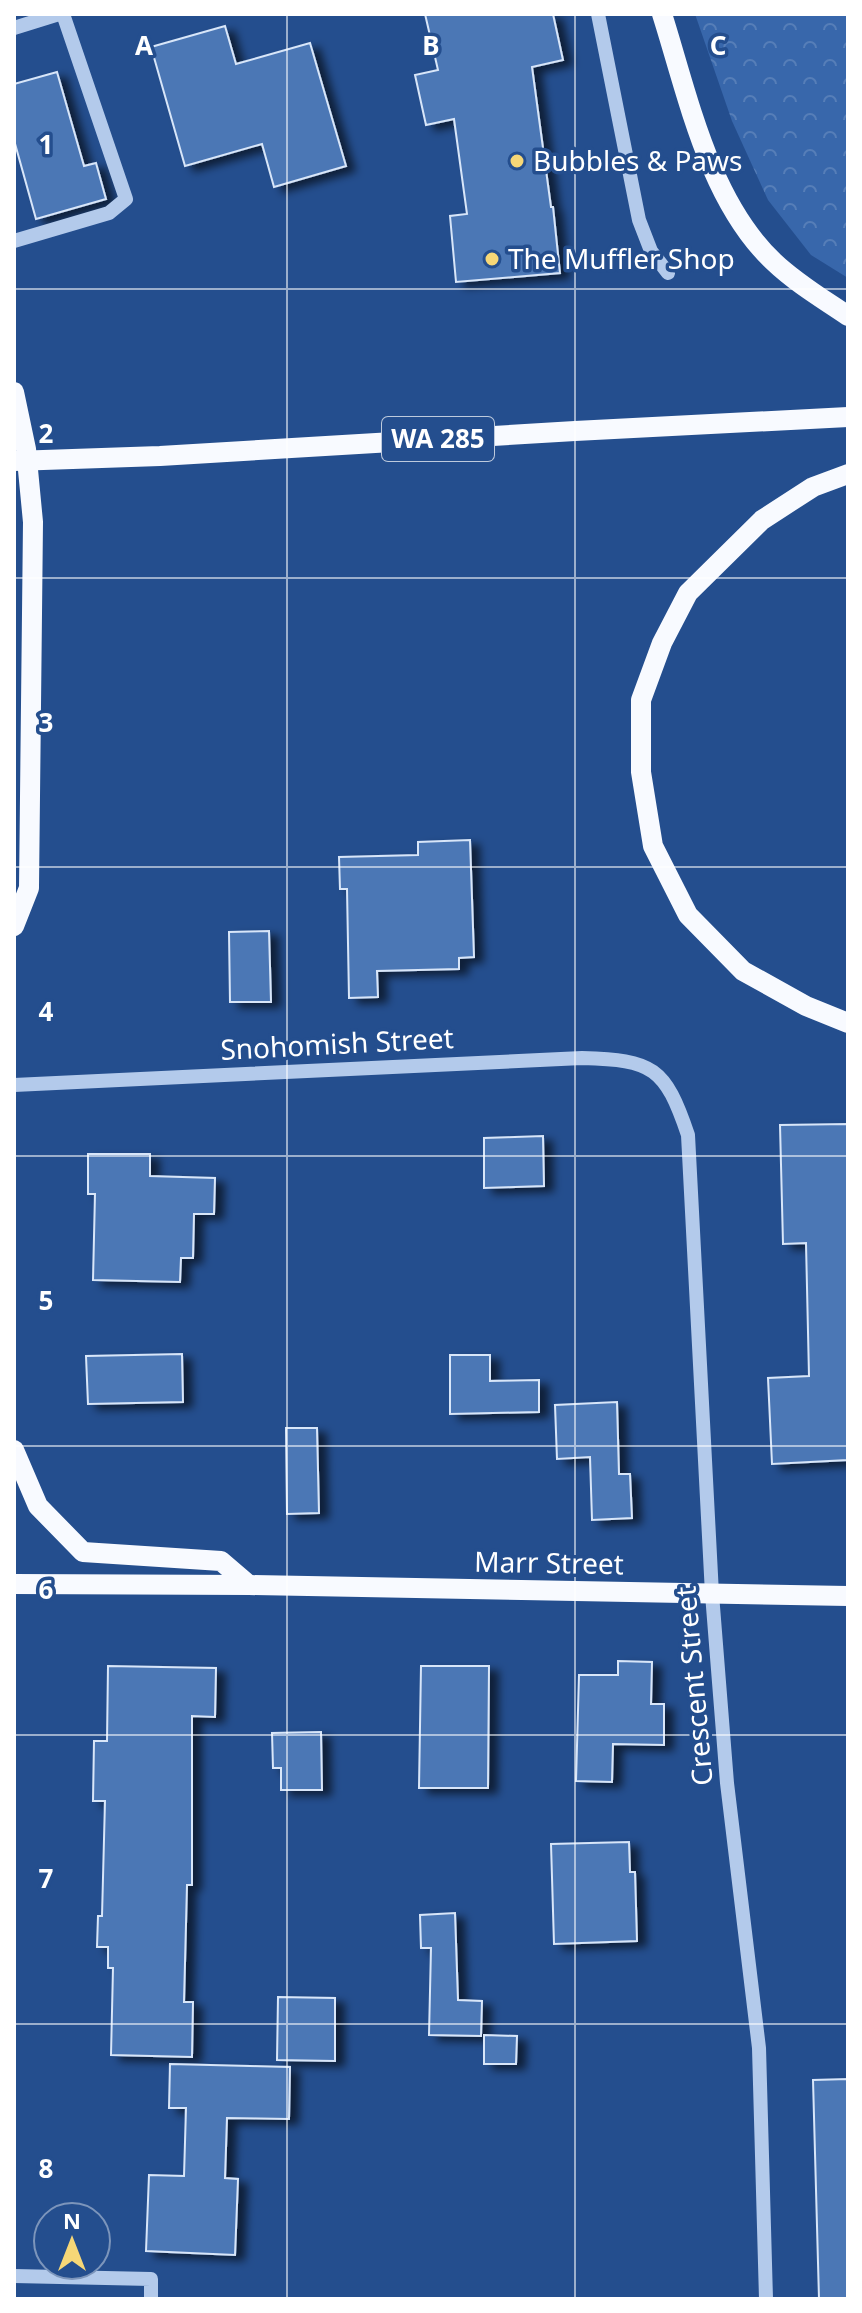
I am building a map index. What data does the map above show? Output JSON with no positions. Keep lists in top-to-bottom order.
{
  "streets": {
    "main road": ["WA 285", "Marr Street"],
    "street": ["Snohomish Street", "Crescent Street"]
  },
  "crossings": [
    ["Snohomish Street", "Crescent Street"],
    ["Marr Street", "Crescent Street"]
  ],
  "places": ["Bubbles & Paws", "The Muffler Shop"],
  "north": "top",
  "grid": {
    "columns": ["A", "B", "C"],
    "rows": [
      "1",
      "2",
      "3",
      "4",
      "5",
      "6",
      "7",
      "8"
    ]
  }
}
